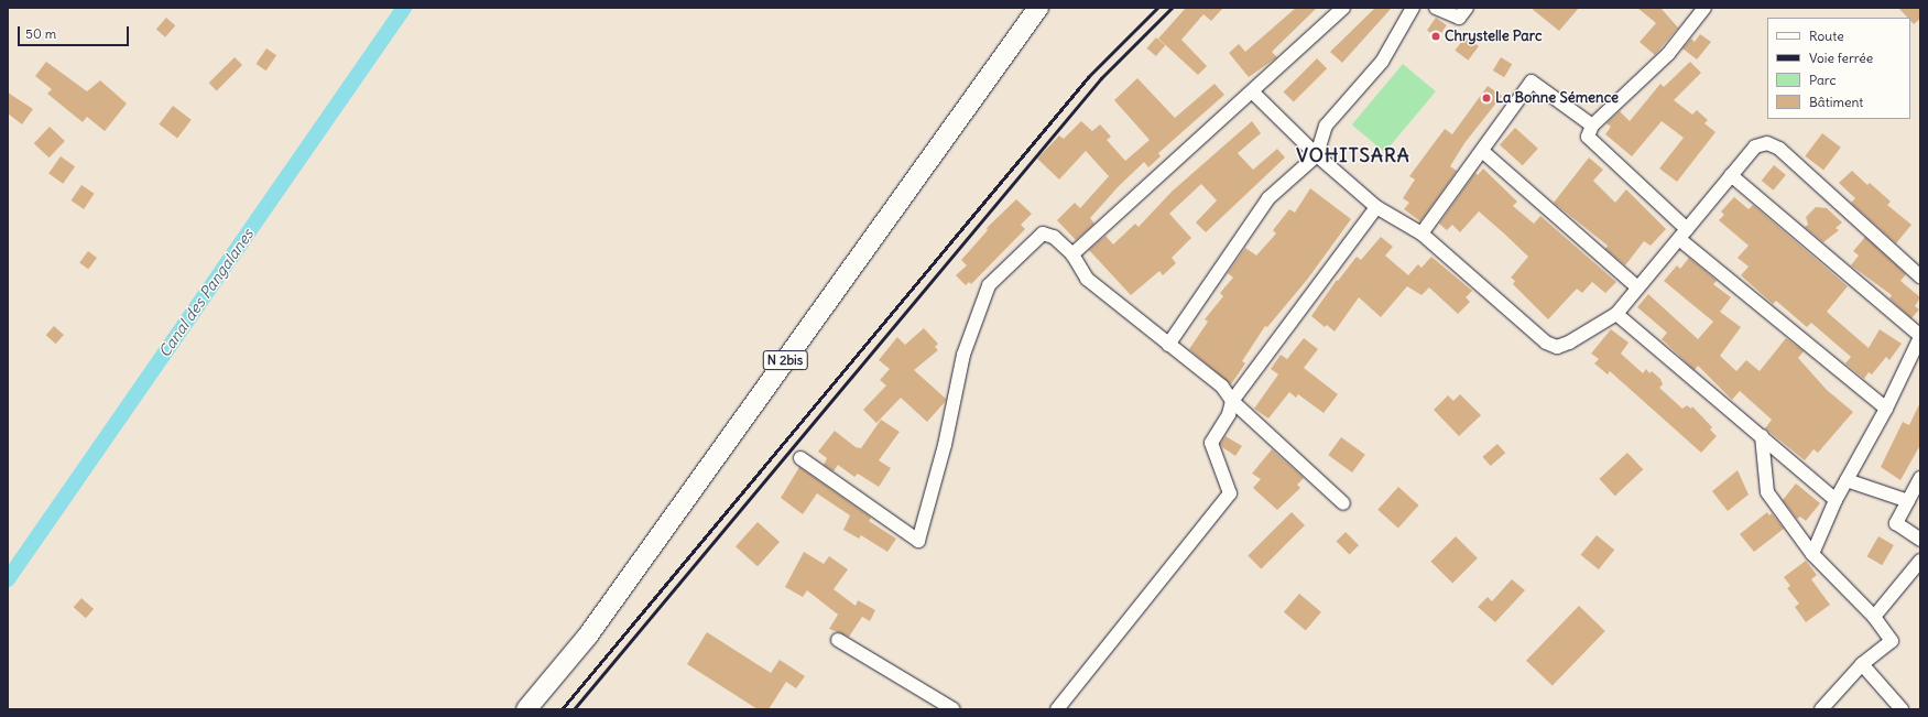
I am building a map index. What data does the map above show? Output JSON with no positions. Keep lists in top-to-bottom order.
{
  "streets": {
    "main road": ["N 2bis"]
  },
  "districts": ["VOHITSARA"],
  "water": ["Canal des Pangalanes"],
  "places": ["Chrystelle Parc", "La Bonne Sémence"],
  "legend": [
    "Route",
    "Voie ferrée",
    "Parc",
    "Bâtiment"
  ],
  "scale_bar": "50 m"
}
